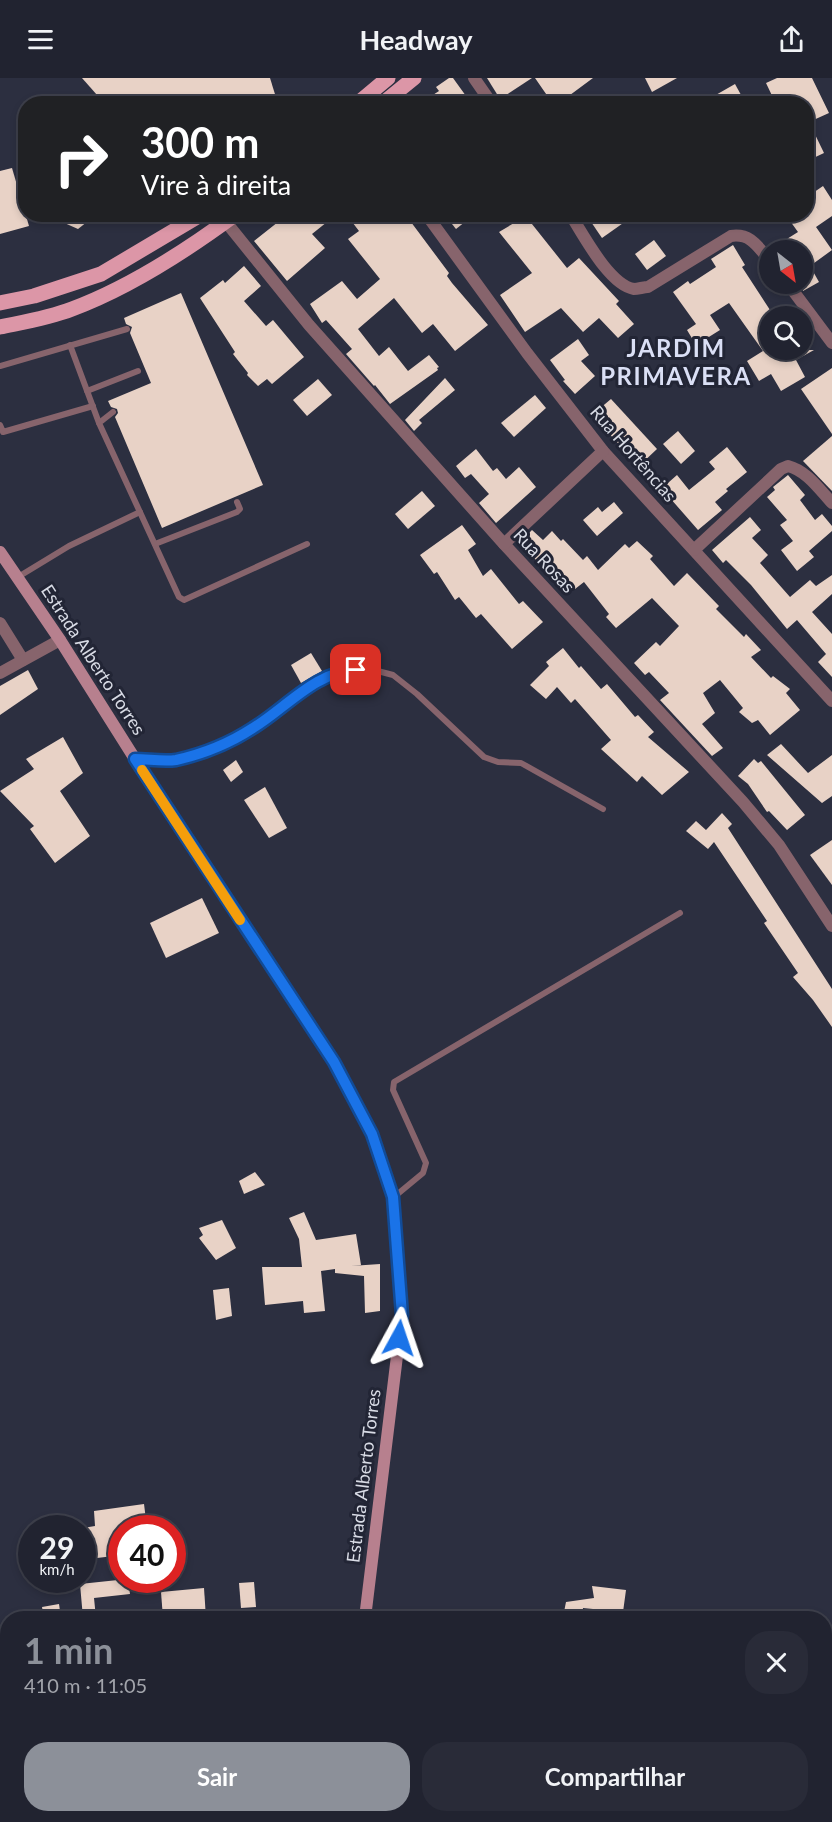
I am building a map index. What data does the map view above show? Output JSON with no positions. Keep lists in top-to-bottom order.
{
  "streets": {
    "street": ["Rua Hortências", "Rua Rosas", "Estrada Alberto Torres"]
  },
  "districts": ["JARDIM PRIMAVERA"],
  "north": "bottom right",
  "page": {
    "header": "Headway",
    "turn": ["300 m", "Vire à direita"],
    "speed": "29 km/h",
    "limit": "40",
    "heading": ["1 min", "410 m · 11:05"],
    "buttons": ["Sair", "Compartilhar"]
  }
}
